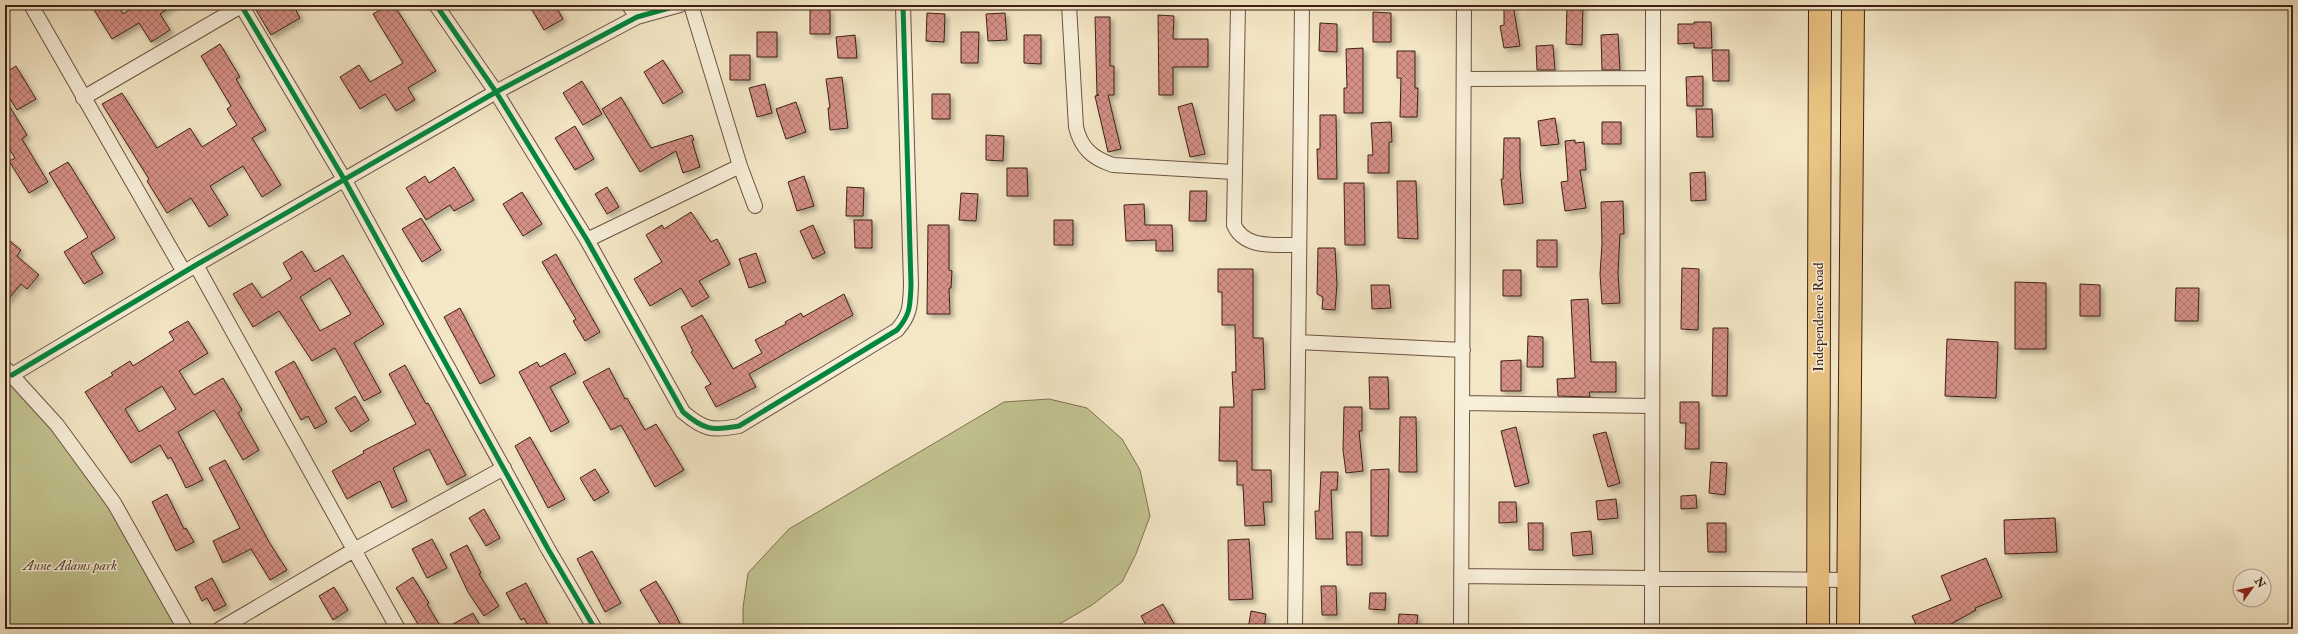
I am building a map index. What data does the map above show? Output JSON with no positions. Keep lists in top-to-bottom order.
{
  "streets": {
    "main road": ["Independence Road"]
  },
  "parks": ["Anne Adams park"],
  "north": "top right"
}
